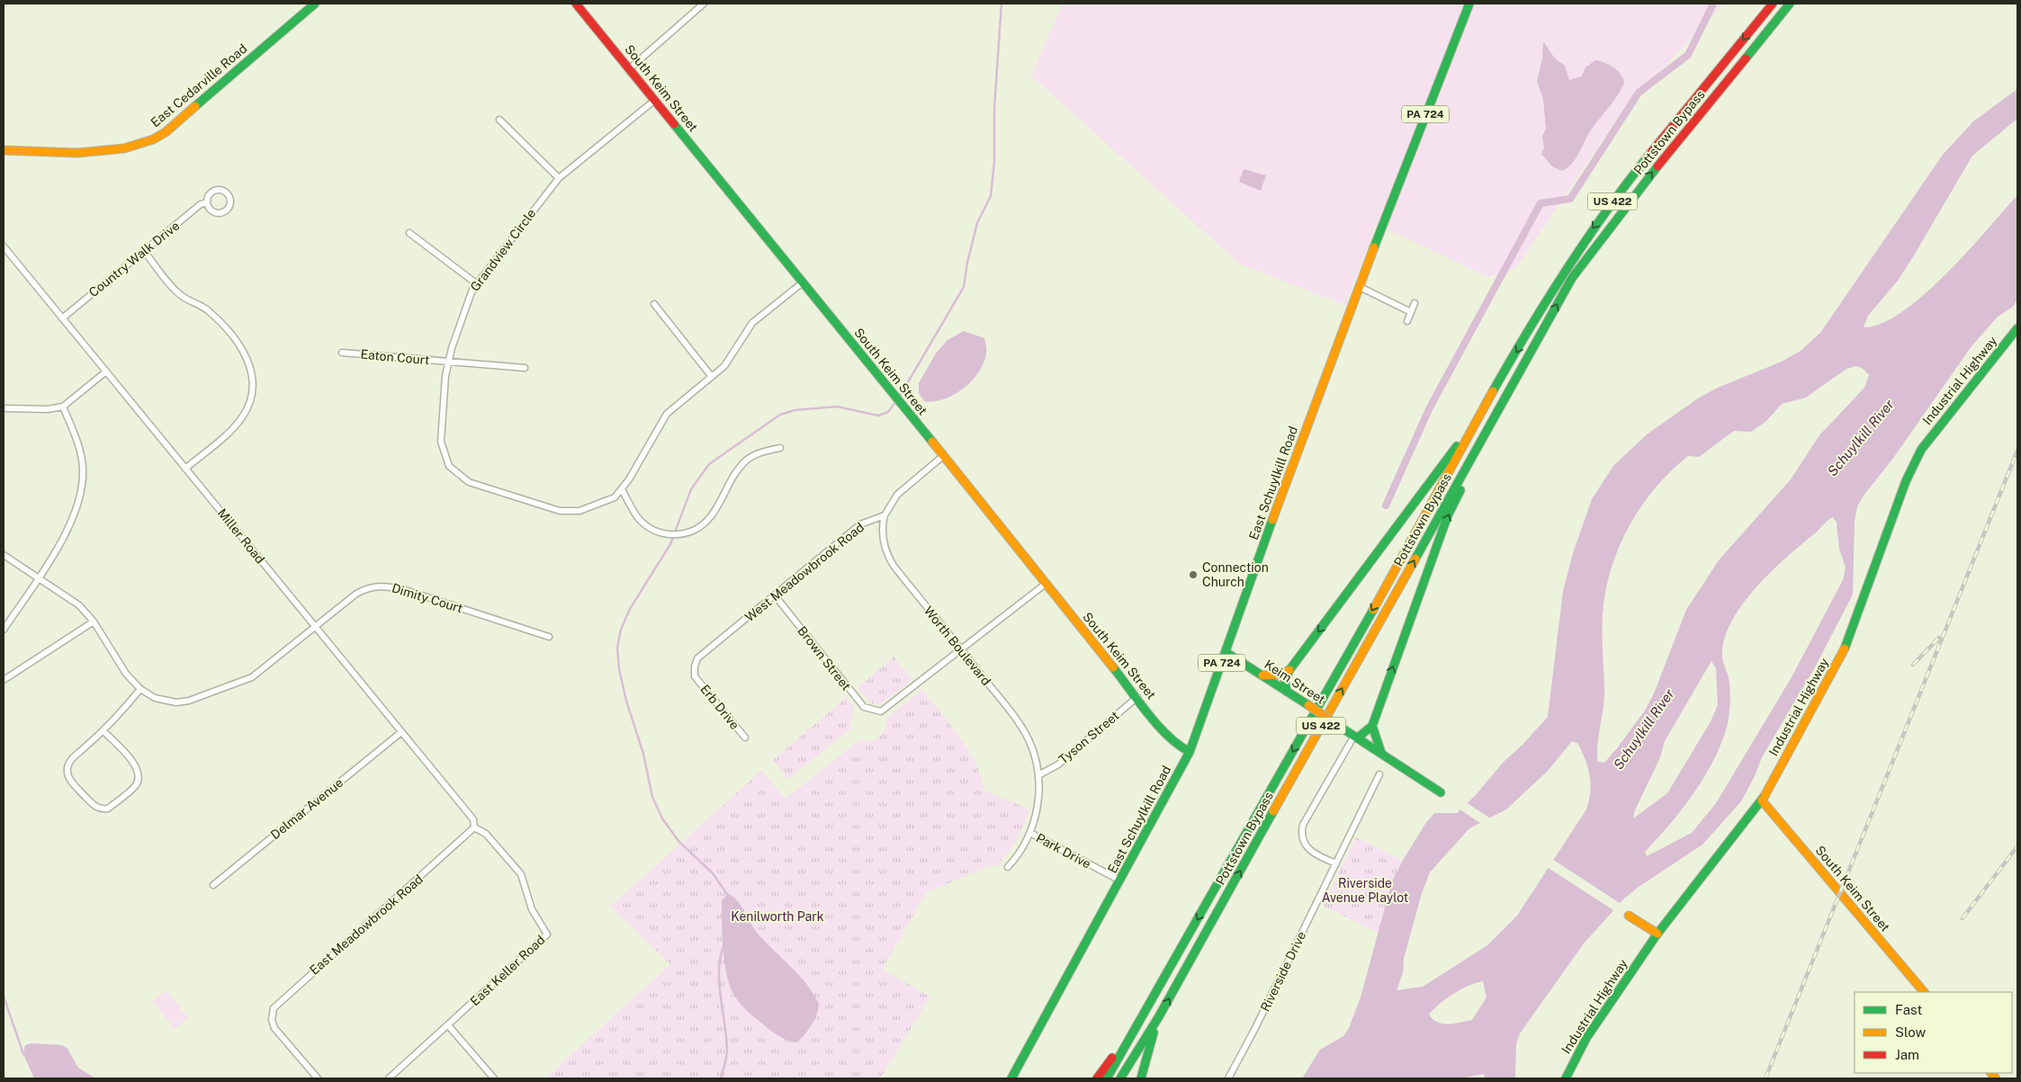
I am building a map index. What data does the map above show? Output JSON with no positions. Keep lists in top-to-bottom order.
{
  "streets": {
    "main road": [
      "East Cedarville Road",
      "South Keim Street",
      "PA 724",
      "Pottstown Bypass",
      "US 422",
      "Industrial Highway",
      "East Schuylkill Road",
      "Keim Street"
    ],
    "street": [
      "Grandview Circle",
      "Country Walk Drive",
      "Eaton Court",
      "Miller Road",
      "West Meadowbrook Road",
      "Dimity Court",
      "Worth Boulevard",
      "Brown Street",
      "Erb Drive",
      "Tyson Street",
      "Delmar Avenue",
      "Park Drive",
      "East Meadowbrook Road",
      "East Keller Road",
      "Riverside Drive"
    ]
  },
  "crossings": [
    ["South Keim Street", "Grandview Circle"],
    ["South Keim Street", "Industrial Highway"],
    ["South Keim Street", "East Schuylkill Road"],
    ["South Keim Street", "Tyson Street"],
    ["Grandview Circle", "Eaton Court"],
    ["Country Walk Drive", "Miller Road"],
    ["East Schuylkill Road", "Keim Street"],
    ["East Schuylkill Road", "Park Drive"],
    ["Miller Road", "Dimity Court"],
    ["Miller Road", "Delmar Avenue"],
    ["Miller Road", "East Meadowbrook Road"],
    ["Miller Road", "East Keller Road"],
    ["West Meadowbrook Road", "Worth Boulevard"],
    ["West Meadowbrook Road", "Brown Street"],
    ["West Meadowbrook Road", "Erb Drive"],
    ["Worth Boulevard", "Brown Street"],
    ["Worth Boulevard", "Tyson Street"],
    ["Worth Boulevard", "Park Drive"],
    ["East Meadowbrook Road", "East Keller Road"]
  ],
  "water": ["Schuylkill River"],
  "parks": ["Riverside Avenue Playlot", "Kenilworth Park"],
  "places": ["Connection Church"],
  "legend": ["Fast", "Slow", "Jam"]
}
